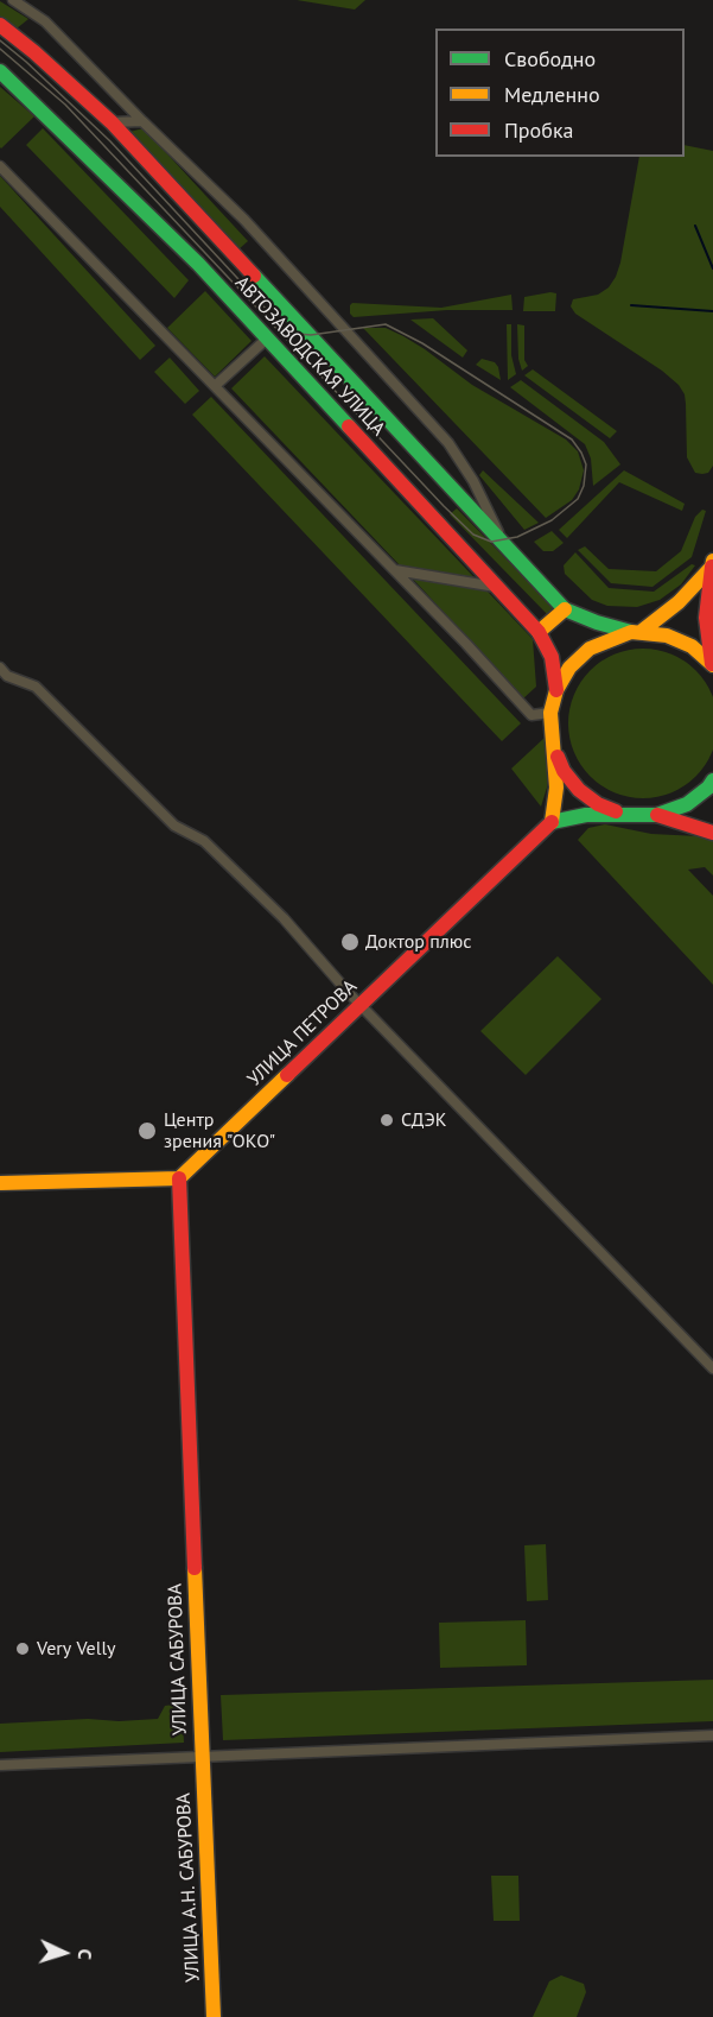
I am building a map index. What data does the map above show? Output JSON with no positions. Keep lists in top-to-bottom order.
{
  "streets": {
    "main road": [
      "АВТОЗАВОДСКАЯ УЛИЦА",
      "УЛИЦА ПЕТРОВА",
      "УЛИЦА САБУРОВА",
      "УЛИЦА А.Н. САБУРОВА"
    ]
  },
  "crossings": [
    ["УЛИЦА ПЕТРОВА", "УЛИЦА САБУРОВА"],
    ["УЛИЦА САБУРОВА", "УЛИЦА А.Н. САБУРОВА"]
  ],
  "places": [
    "Доктор плюс",
    "СДЭК",
    "Центр зрения \"ОКО\"",
    "Very Velly"
  ],
  "legend": ["Свободно", "Медленно", "Пробка"],
  "north": "right"
}
